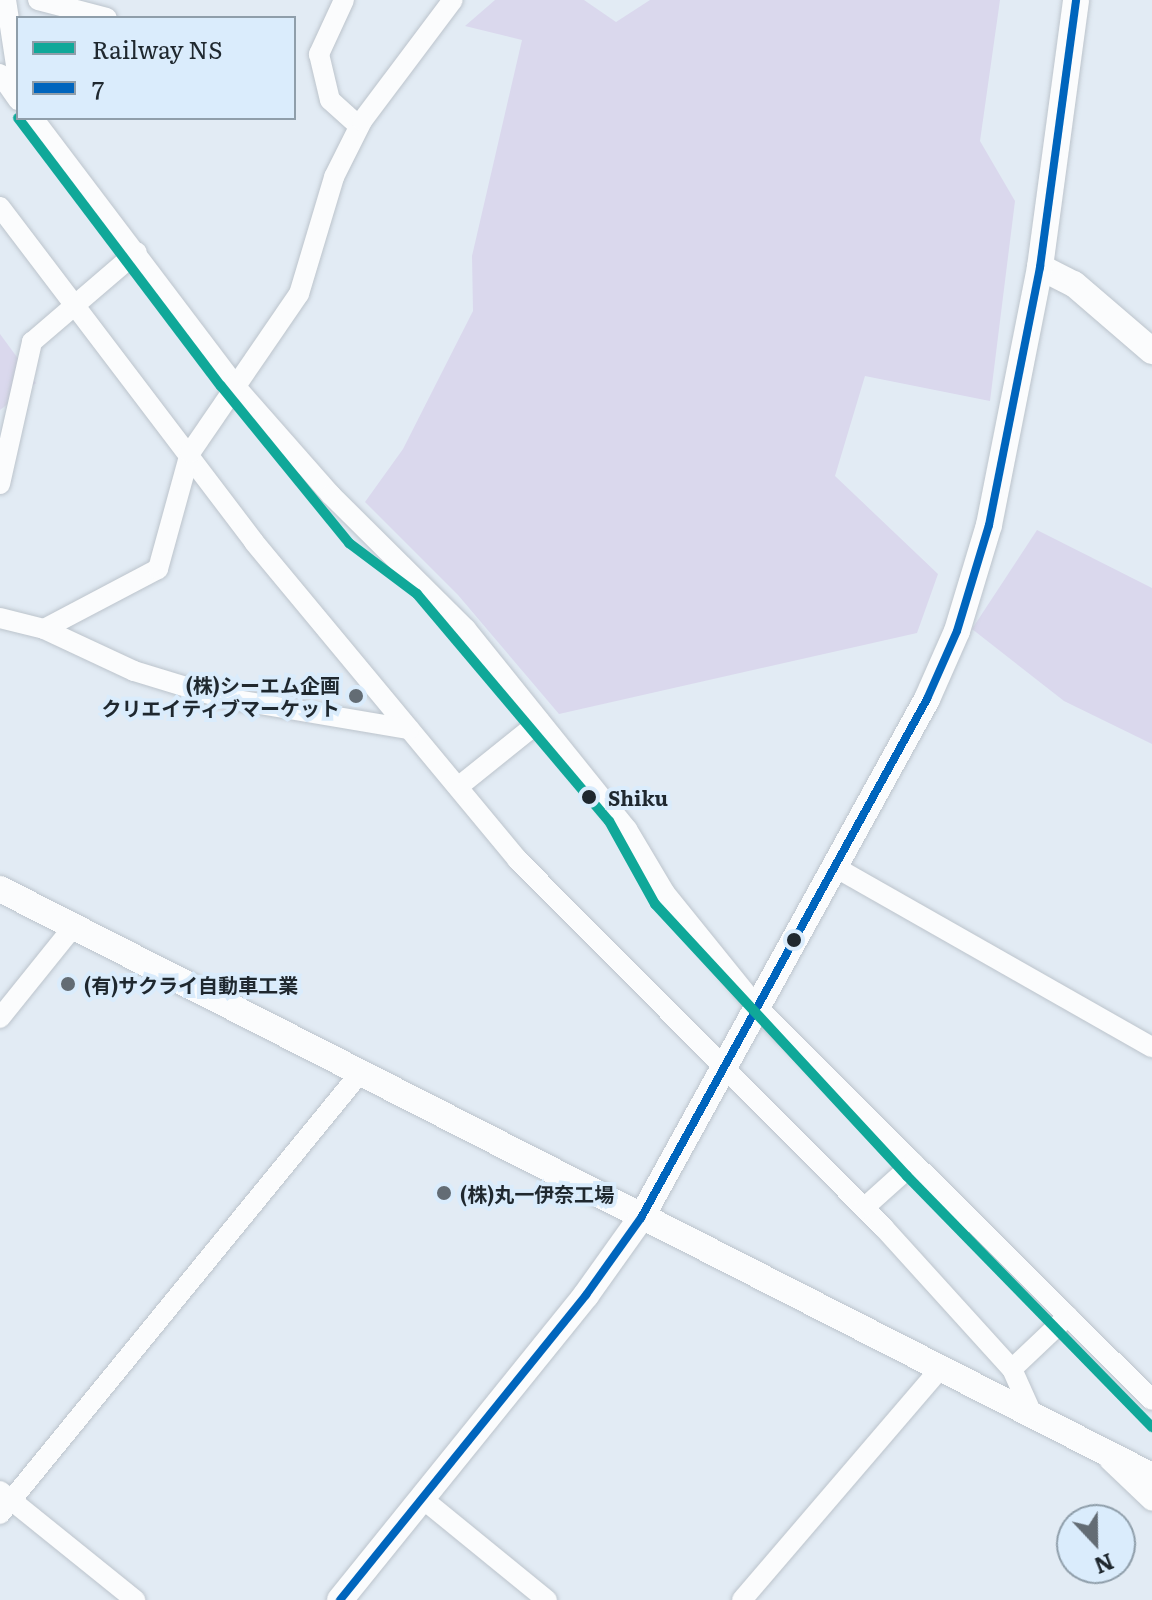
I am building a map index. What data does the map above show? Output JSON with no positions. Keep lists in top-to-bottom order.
{
  "places": [
    "(株)シーエム企画 クリエイティブマーケット",
    "Shiku",
    "(有)サクライ自動車工業",
    "(株)丸一伊奈工場"
  ],
  "lines": ["transit line 7", "rail line NS"],
  "legend": ["Railway NS", "7"],
  "north": "bottom"
}
